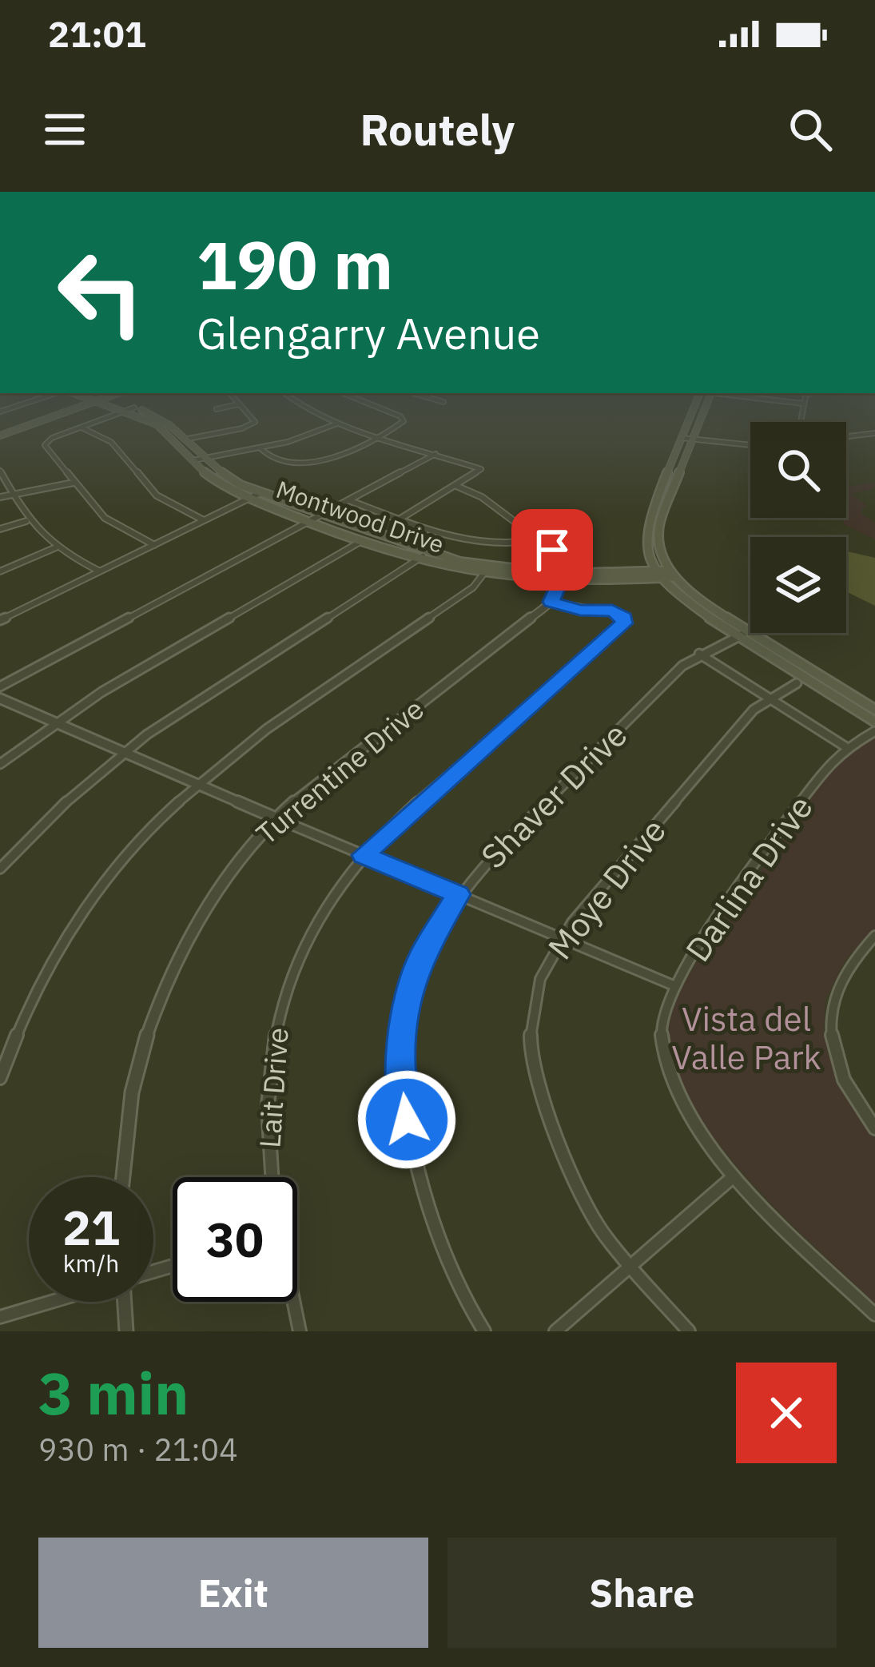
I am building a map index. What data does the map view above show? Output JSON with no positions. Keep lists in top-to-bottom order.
{
  "streets": {
    "main road": ["Montwood Drive"],
    "street": [
      "Turrentine Drive",
      "Shaver Drive",
      "Darlina Drive",
      "Moye Drive",
      "Lait Drive"
    ]
  },
  "crossings": [
    ["Montwood Drive", "Turrentine Drive"],
    ["Turrentine Drive", "Lait Drive"]
  ],
  "parks": ["Vista del Valle Park"],
  "page": {
    "status": "21:01",
    "header": "Routely",
    "turn": ["190 m", "Glengarry Avenue"],
    "speed": "21 km/h",
    "limit": "30",
    "heading": ["3 min", "930 m · 21:04"],
    "buttons": ["Exit", "Share"]
  }
}
